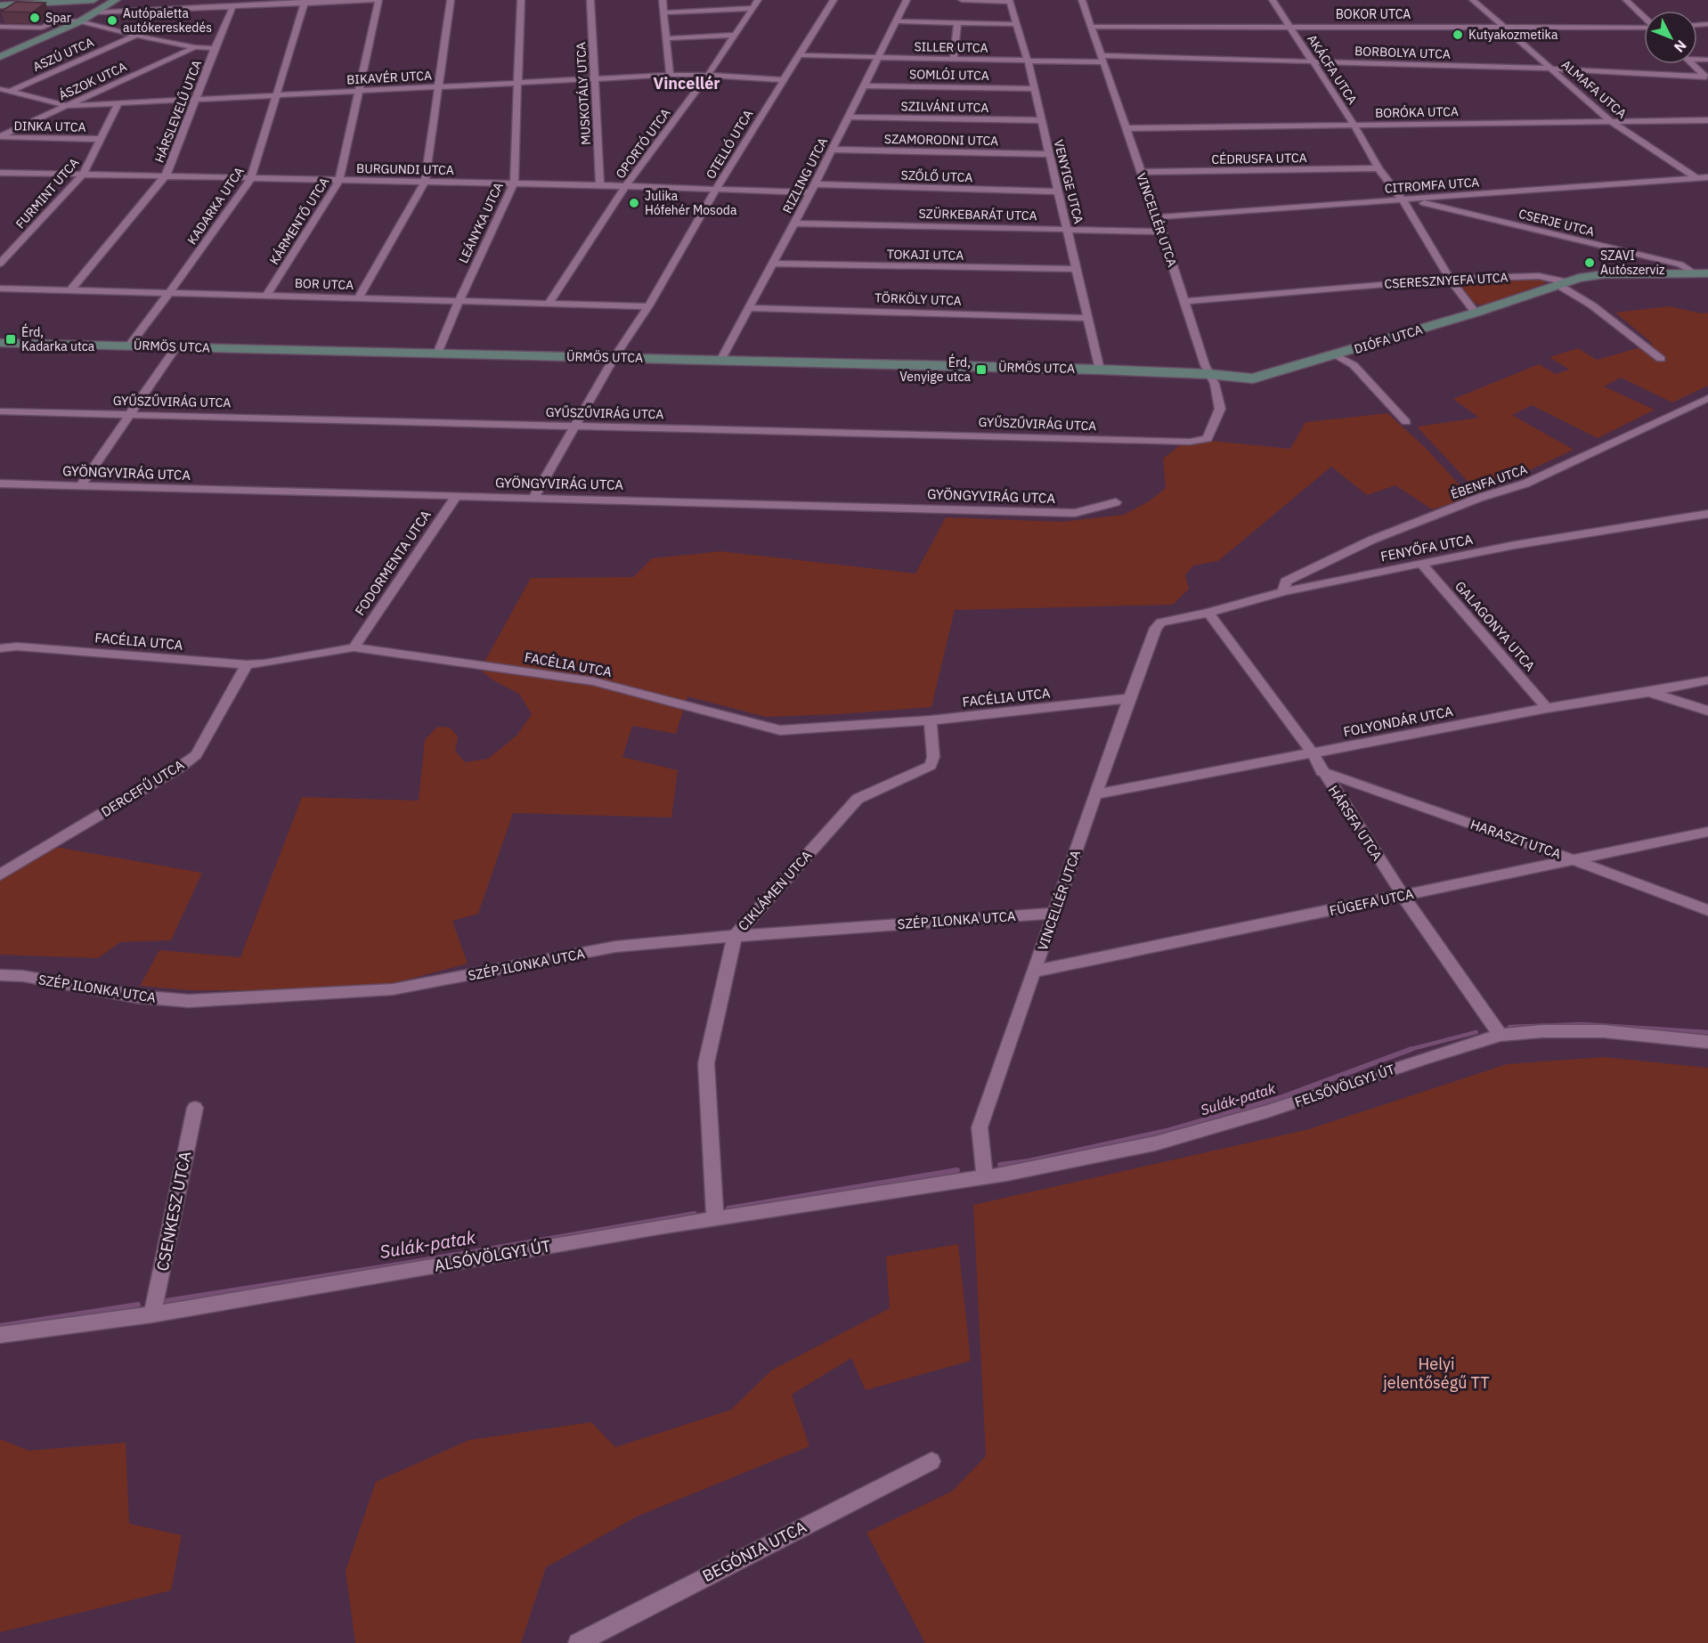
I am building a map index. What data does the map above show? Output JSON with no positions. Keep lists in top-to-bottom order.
{
  "streets": {
    "street": [
      "BOKOR UTCA",
      "SILLER UTCA",
      "BORBOLYA UTCA",
      "ASZÚ UTCA",
      "AKÁCFA UTCA",
      "SOMLÓI UTCA",
      "BIKAVÉR UTCA",
      "ÁSZOK UTCA",
      "ALMAFA UTCA",
      "MUSKOTÁLY UTCA",
      "SZILVÁNI UTCA",
      "HÁRSLEVELŰ UTCA",
      "BORÓKA UTCA",
      "DINKA UTCA",
      "SZAMORODNI UTCA",
      "OPORTÓ UTCA",
      "OTELLÓ UTCA",
      "CÉDRUSFA UTCA",
      "BURGUNDI UTCA",
      "RIZLING UTCA",
      "SZŐLŐ UTCA",
      "VENYIGE UTCA",
      "CITROMFA UTCA",
      "FURMINT UTCA",
      "KADARKA UTCA",
      "SZÜRKEBARÁT UTCA",
      "VINCELLÉR UTCA",
      "KÁRMENTŐ UTCA",
      "LEÁNYKA UTCA",
      "CSERJE UTCA",
      "TOKAJI UTCA",
      "CSERESZNYEFA UTCA",
      "BOR UTCA",
      "TÖRKÖLY UTCA",
      "DIÓFA UTCA",
      "ÜRMÖS UTCA",
      "GYŰSZŰVIRÁG UTCA",
      "GYÖNGYVIRÁG UTCA",
      "ÉBENFA UTCA",
      "FENYŐFA UTCA",
      "FODORMENTA UTCA",
      "GALAGONYA UTCA",
      "FACÉLIA UTCA",
      "FOLYONDÁR UTCA",
      "DERCEFŰ UTCA",
      "HÁRSFA UTCA",
      "HARASZT UTCA",
      "CIKLÁMEN UTCA",
      "FÜGEFA UTCA",
      "SZÉP ILONKA UTCA",
      "FELSŐVÖLGYI ÚT",
      "CSENKESZ UTCA",
      "ALSÓVÖLGYI ÚT",
      "BEGÓNIA UTCA"
    ]
  },
  "crossings": [
    ["BOKOR UTCA", "AKÁCFA UTCA"],
    ["BOKOR UTCA", "ALMAFA UTCA"],
    ["BOKOR UTCA", "VINCELLÉR UTCA"],
    ["SILLER UTCA", "BORBOLYA UTCA"],
    ["SILLER UTCA", "OTELLÓ UTCA"],
    ["SILLER UTCA", "RIZLING UTCA"],
    ["SILLER UTCA", "VENYIGE UTCA"],
    ["SILLER UTCA", "VINCELLÉR UTCA"],
    ["BORBOLYA UTCA", "AKÁCFA UTCA"],
    ["BORBOLYA UTCA", "ALMAFA UTCA"],
    ["BORBOLYA UTCA", "VINCELLÉR UTCA"],
    ["ASZÚ UTCA", "BIKAVÉR UTCA"],
    ["AKÁCFA UTCA", "BORÓKA UTCA"],
    ["AKÁCFA UTCA", "CÉDRUSFA UTCA"],
    ["AKÁCFA UTCA", "CITROMFA UTCA"],
    ["AKÁCFA UTCA", "CSERJE UTCA"],
    ["AKÁCFA UTCA", "CSERESZNYEFA UTCA"],
    ["AKÁCFA UTCA", "DIÓFA UTCA"],
    ["SOMLÓI UTCA", "RIZLING UTCA"],
    ["SOMLÓI UTCA", "VENYIGE UTCA"],
    ["BIKAVÉR UTCA", "ÁSZOK UTCA"],
    ["BIKAVÉR UTCA", "MUSKOTÁLY UTCA"],
    ["BIKAVÉR UTCA", "HÁRSLEVELŰ UTCA"],
    ["BIKAVÉR UTCA", "OPORTÓ UTCA"],
    ["BIKAVÉR UTCA", "OTELLÓ UTCA"],
    ["BIKAVÉR UTCA", "FURMINT UTCA"],
    ["BIKAVÉR UTCA", "KADARKA UTCA"],
    ["BIKAVÉR UTCA", "KÁRMENTŐ UTCA"],
    ["BIKAVÉR UTCA", "LEÁNYKA UTCA"],
    ["ÁSZOK UTCA", "DINKA UTCA"],
    ["ALMAFA UTCA", "BORÓKA UTCA"],
    ["ALMAFA UTCA", "CITROMFA UTCA"],
    ["MUSKOTÁLY UTCA", "BURGUNDI UTCA"],
    ["SZILVÁNI UTCA", "RIZLING UTCA"],
    ["SZILVÁNI UTCA", "VENYIGE UTCA"],
    ["HÁRSLEVELŰ UTCA", "BURGUNDI UTCA"],
    ["HÁRSLEVELŰ UTCA", "BOR UTCA"],
    ["BORÓKA UTCA", "VINCELLÉR UTCA"],
    ["DINKA UTCA", "FURMINT UTCA"],
    ["SZAMORODNI UTCA", "RIZLING UTCA"],
    ["SZAMORODNI UTCA", "VENYIGE UTCA"],
    ["OPORTÓ UTCA", "BURGUNDI UTCA"],
    ["OPORTÓ UTCA", "BOR UTCA"],
    ["OTELLÓ UTCA", "BURGUNDI UTCA"],
    ["OTELLÓ UTCA", "BOR UTCA"],
    ["OTELLÓ UTCA", "ÜRMÖS UTCA"],
    ["OTELLÓ UTCA", "GYŰSZŰVIRÁG UTCA"],
    ["OTELLÓ UTCA", "GYÖNGYVIRÁG UTCA"],
    ["CÉDRUSFA UTCA", "VINCELLÉR UTCA"],
    ["BURGUNDI UTCA", "RIZLING UTCA"],
    ["BURGUNDI UTCA", "SZŐLŐ UTCA"],
    ["BURGUNDI UTCA", "FURMINT UTCA"],
    ["BURGUNDI UTCA", "KADARKA UTCA"],
    ["BURGUNDI UTCA", "KÁRMENTŐ UTCA"],
    ["BURGUNDI UTCA", "LEÁNYKA UTCA"],
    ["RIZLING UTCA", "SZŐLŐ UTCA"],
    ["RIZLING UTCA", "SZÜRKEBARÁT UTCA"],
    ["RIZLING UTCA", "TOKAJI UTCA"],
    ["RIZLING UTCA", "TÖRKÖLY UTCA"],
    ["RIZLING UTCA", "ÜRMÖS UTCA"],
    ["SZŐLŐ UTCA", "VENYIGE UTCA"],
    ["VENYIGE UTCA", "SZÜRKEBARÁT UTCA"],
    ["VENYIGE UTCA", "TOKAJI UTCA"],
    ["VENYIGE UTCA", "TÖRKÖLY UTCA"],
    ["VENYIGE UTCA", "ÜRMÖS UTCA"],
    ["CITROMFA UTCA", "VINCELLÉR UTCA"],
    ["CITROMFA UTCA", "CSERJE UTCA"],
    ["KADARKA UTCA", "BOR UTCA"],
    ["KADARKA UTCA", "ÜRMÖS UTCA"],
    ["SZÜRKEBARÁT UTCA", "VINCELLÉR UTCA"],
    ["VINCELLÉR UTCA", "CSERESZNYEFA UTCA"],
    ["VINCELLÉR UTCA", "DIÓFA UTCA"],
    ["VINCELLÉR UTCA", "ÜRMÖS UTCA"],
    ["VINCELLÉR UTCA", "GYŰSZŰVIRÁG UTCA"],
    ["VINCELLÉR UTCA", "FENYŐFA UTCA"],
    ["VINCELLÉR UTCA", "FACÉLIA UTCA"],
    ["VINCELLÉR UTCA", "FOLYONDÁR UTCA"],
    ["VINCELLÉR UTCA", "FÜGEFA UTCA"],
    ["VINCELLÉR UTCA", "SZÉP ILONKA UTCA"],
    ["VINCELLÉR UTCA", "FELSŐVÖLGYI ÚT"],
    ["VINCELLÉR UTCA", "ALSÓVÖLGYI ÚT"],
    ["KÁRMENTŐ UTCA", "BOR UTCA"],
    ["LEÁNYKA UTCA", "BOR UTCA"],
    ["LEÁNYKA UTCA", "ÜRMÖS UTCA"],
    ["CSERJE UTCA", "CSERESZNYEFA UTCA"],
    ["CSERESZNYEFA UTCA", "DIÓFA UTCA"],
    ["DIÓFA UTCA", "ÜRMÖS UTCA"],
    ["GYÖNGYVIRÁG UTCA", "FODORMENTA UTCA"],
    ["ÉBENFA UTCA", "FENYŐFA UTCA"],
    ["FENYŐFA UTCA", "GALAGONYA UTCA"],
    ["FENYŐFA UTCA", "HÁRSFA UTCA"],
    ["FODORMENTA UTCA", "FACÉLIA UTCA"],
    ["GALAGONYA UTCA", "FOLYONDÁR UTCA"],
    ["FACÉLIA UTCA", "DERCEFŰ UTCA"],
    ["FACÉLIA UTCA", "CIKLÁMEN UTCA"],
    ["FOLYONDÁR UTCA", "HÁRSFA UTCA"],
    ["HÁRSFA UTCA", "HARASZT UTCA"],
    ["HÁRSFA UTCA", "FÜGEFA UTCA"],
    ["HÁRSFA UTCA", "FELSŐVÖLGYI ÚT"],
    ["HARASZT UTCA", "FÜGEFA UTCA"],
    ["CIKLÁMEN UTCA", "SZÉP ILONKA UTCA"],
    ["CIKLÁMEN UTCA", "ALSÓVÖLGYI ÚT"],
    ["FELSŐVÖLGYI ÚT", "ALSÓVÖLGYI ÚT"],
    ["CSENKESZ UTCA", "ALSÓVÖLGYI ÚT"]
  ],
  "districts": ["Vincellér"],
  "water": ["Sulák-patak"],
  "parks": ["Helyi jelentőségű TT"],
  "places": {
    "other": [
      "Spar",
      "Autópaletta autókereskedés",
      "Kutyakozmetika",
      "Julika Hófehér Mosoda",
      "SZAVI Autószerviz"
    ],
    "transit": ["Érd, Kadarka utca", "Érd, Venyige utca"]
  },
  "north": "bottom right"
}
